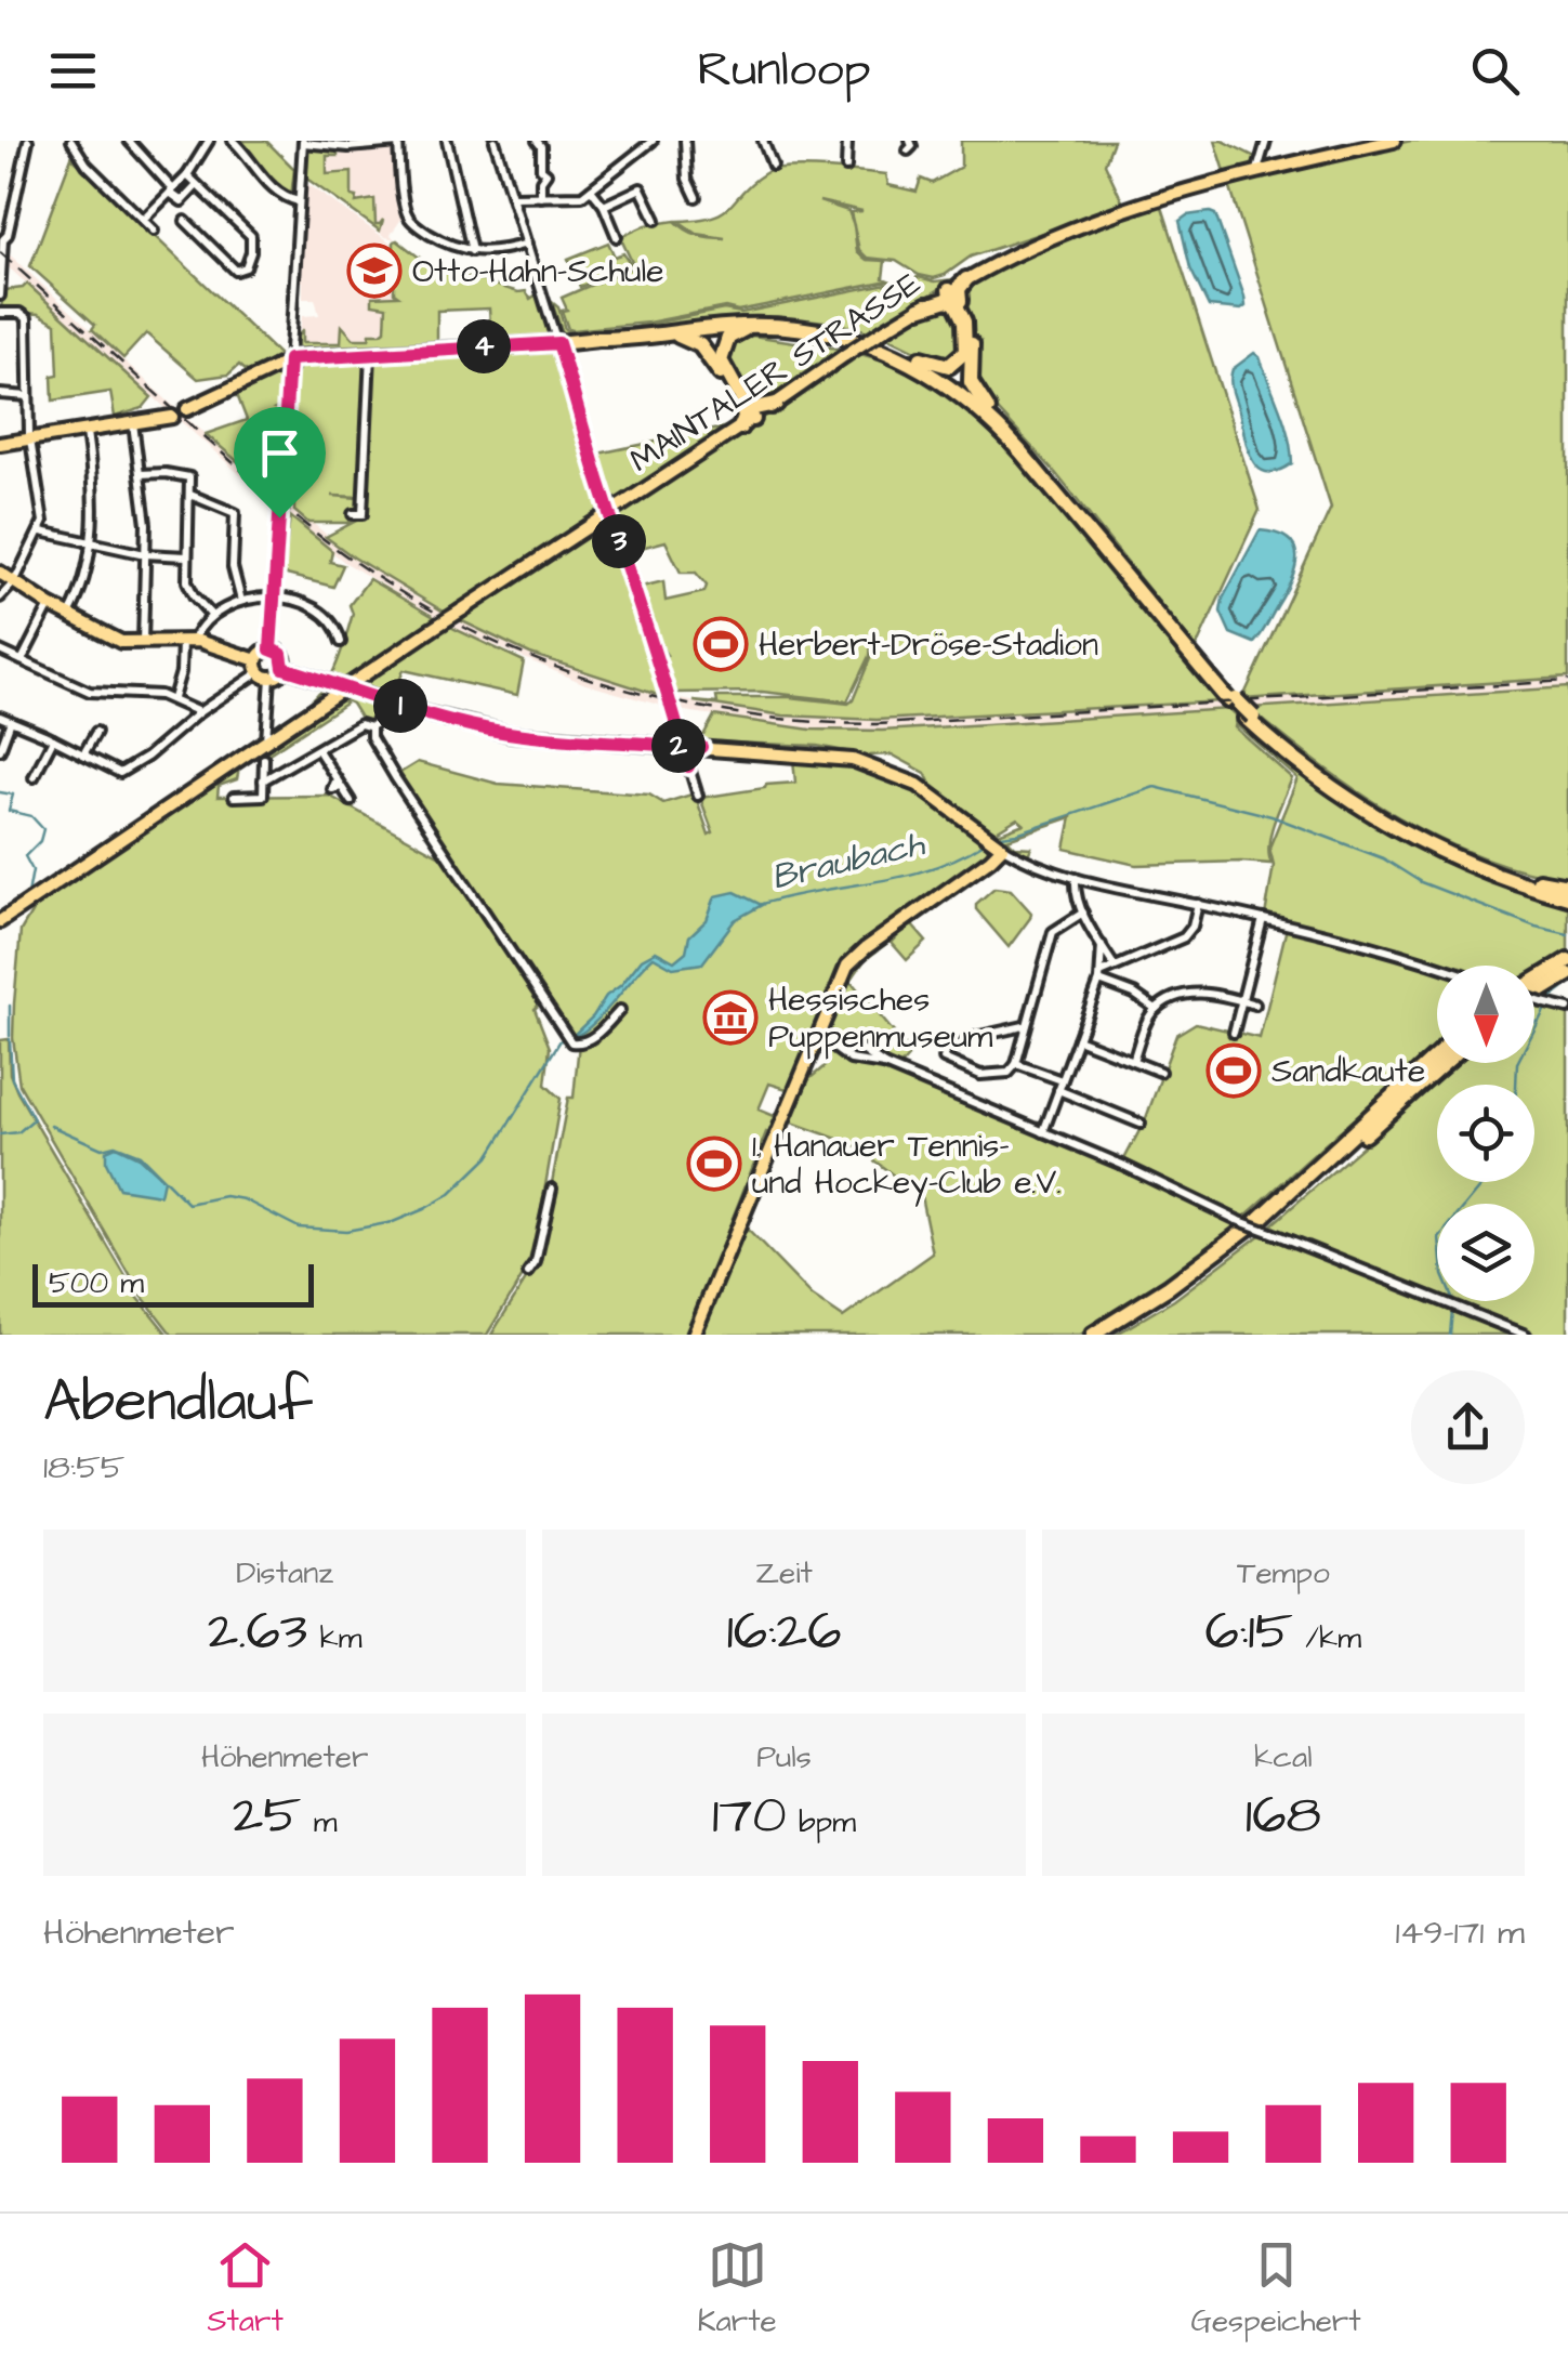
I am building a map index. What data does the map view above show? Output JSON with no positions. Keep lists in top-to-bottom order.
{
  "streets": {
    "main road": ["MAINTALER STRASSE"]
  },
  "water": ["Braubach"],
  "places": {
    "school or university": ["Otto-Hahn-Schule"],
    "sports": ["Herbert-Dröse-Stadion", "Sandkaute", "1. Hanauer Tennis- und Hockey-Club e.V."],
    "museum": ["Hessisches Puppenmuseum"]
  },
  "scale_bar": "500 m",
  "north": "bottom",
  "page": {
    "header": "Runloop",
    "pins": [
      "4",
      "3",
      "1",
      "2"
    ],
    "scale": "500 m",
    "heading": ["Abendlauf", "18:55"],
    "stats": [
      ["Distanz", "2.63 km"],
      ["Zeit", "16:26"],
      ["Tempo", "6:15 /km"],
      ["Höhenmeter", "25 m"],
      ["Puls", "170 bpm"],
      ["kcal", "168"]
    ],
    "chart": ["Höhenmeter", "149–171 m"],
    "tabs": ["Start", "Karte", "Gespeichert"]
  }
}
